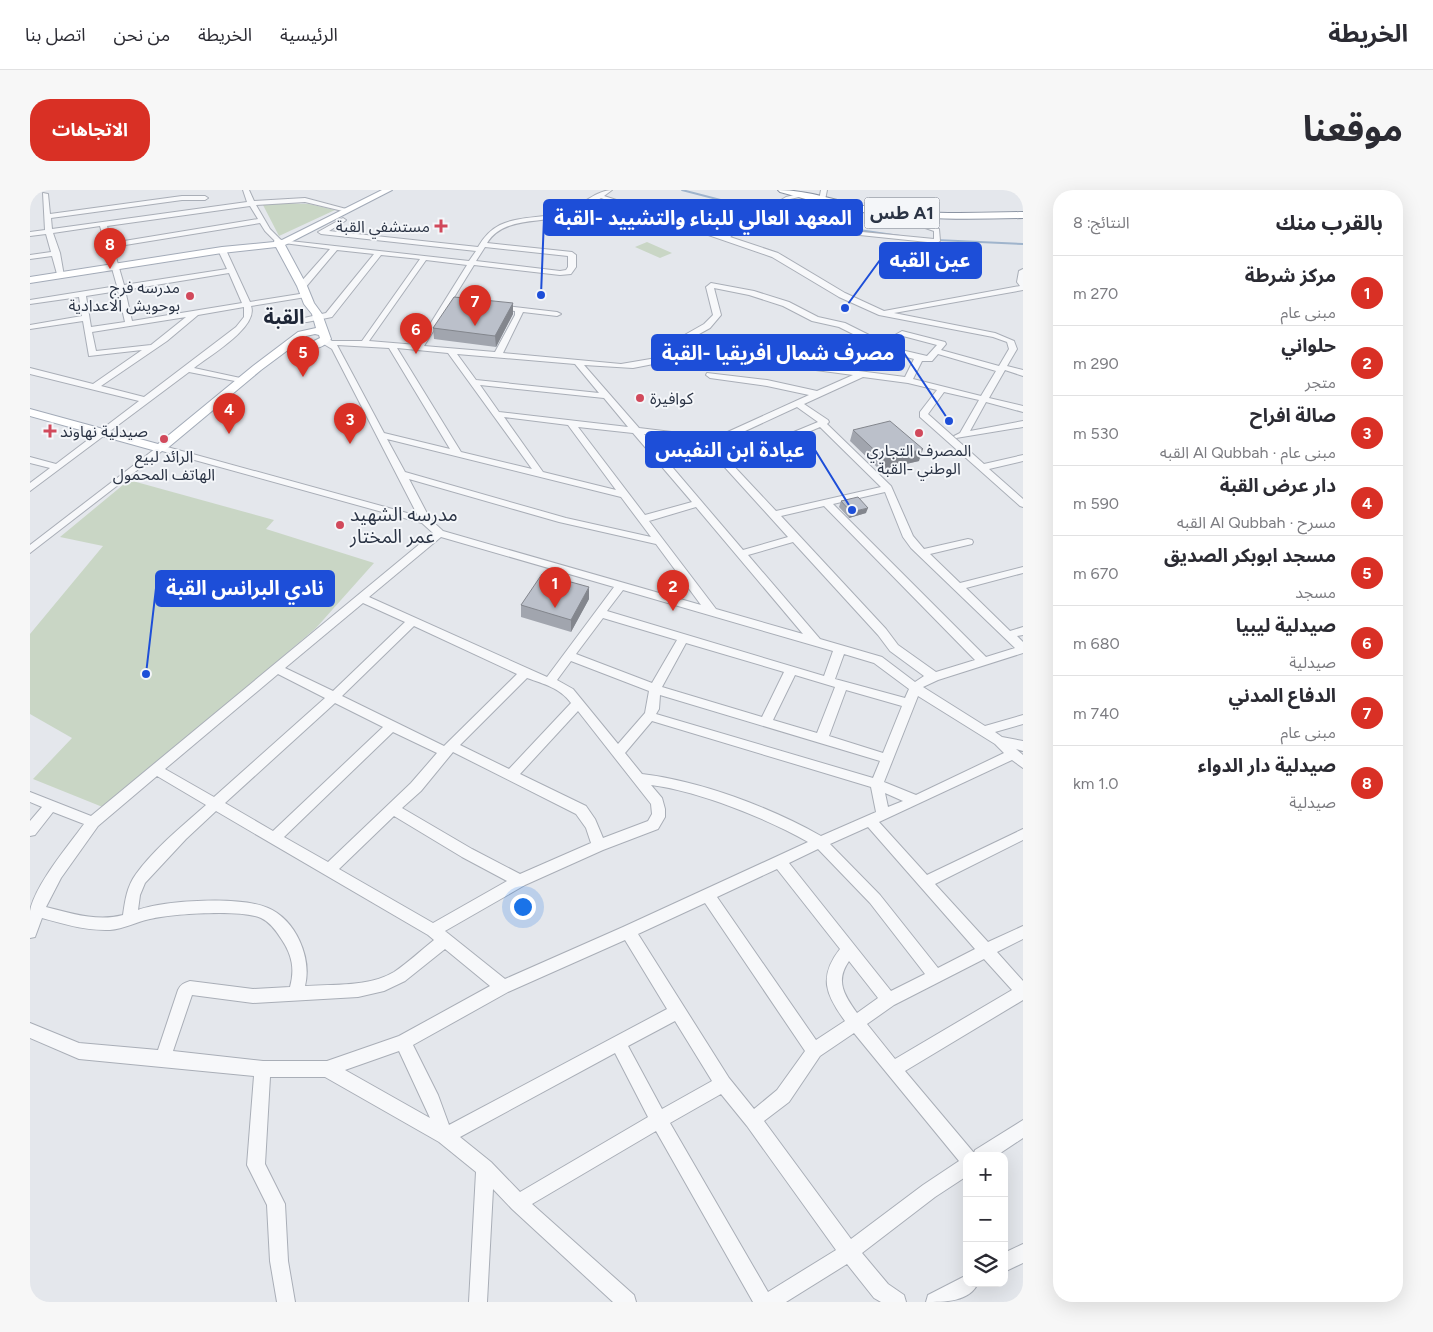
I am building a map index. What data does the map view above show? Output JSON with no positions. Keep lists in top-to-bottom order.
{
  "streets": {
    "highway": ["طس A1"]
  },
  "districts": ["القبة"],
  "places": {
    "health": ["مستشفي القبة", "صيدلية نهاوند"],
    "other": [
      "المعهد العالي للبناء والتشييد -القبة",
      "مدرسه فرج بوحويش الاعدادية",
      "عين القبه",
      "كوافيرة",
      "مصرف شمال افريقيا -القبة",
      "المصرف التجاري الوطني -القبة",
      "الرائد لبيع الهاتف المحمول",
      "عيادة ابن النفيس",
      "مدرسه الشهيد عمر المختار",
      "نادي البرانس القبة"
    ]
  },
  "page": {
    "header": "الخريطة",
    "nav": [
      "الرئيسية",
      "الخريطة",
      "من نحن",
      "اتصل بنا"
    ],
    "title": "موقعنا",
    "buttons": "الاتجاهات",
    "heading": ["بالقرب منك", "النتائج: 8"],
    "pins": [
      "8",
      "7",
      "6",
      "5",
      "4",
      "3",
      "1",
      "2"
    ],
    "list": [
      {
        "mark": "1",
        "name": "مركز شرطة",
        "note": "مبنى عام",
        "value": "270 m"
      },
      {
        "mark": "2",
        "name": "حلواني",
        "note": "متجر",
        "value": "290 m"
      },
      {
        "mark": "3",
        "name": "صالة افراح",
        "note": "مبنى عام · Al Qubbah القبه",
        "value": "530 m"
      },
      {
        "mark": "4",
        "name": "دار عرض القبة",
        "note": "مسرح · Al Qubbah القبه",
        "value": "590 m"
      },
      {
        "mark": "5",
        "name": "مسجد ابوبكر الصديق",
        "note": "مسجد",
        "value": "670 m"
      },
      {
        "mark": "6",
        "name": "صيدلية ليبيا",
        "note": "صيدلية",
        "value": "680 m"
      },
      {
        "mark": "7",
        "name": "الدفاع المدني",
        "note": "مبنى عام",
        "value": "740 m"
      },
      {
        "mark": "8",
        "name": "صيدلية دار الدواء",
        "note": "صيدلية",
        "value": "1.0 km"
      }
    ],
    "map_buttons": ["+", "−"]
  }
}
